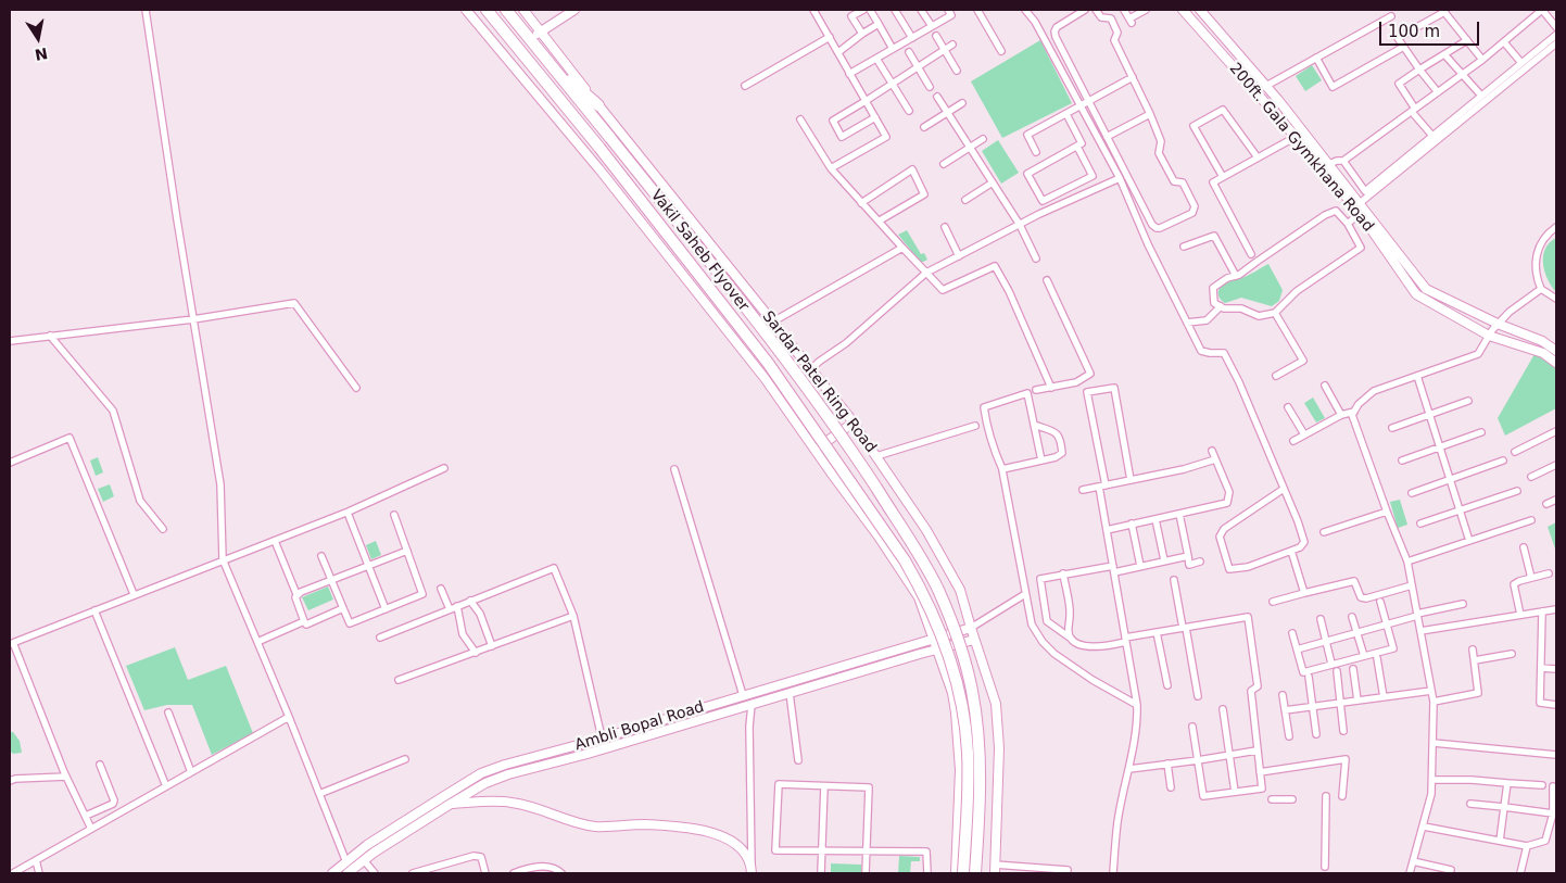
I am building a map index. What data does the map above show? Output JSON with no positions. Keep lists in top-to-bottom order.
{
  "streets": {
    "highway": ["Vakil Saheb Flyover", "Sardar Patel Ring Road"],
    "street": ["200ft. Gala Gymkhana Road", "Ambli Bopal Road"]
  },
  "crossings": [
    ["Vakil Saheb Flyover", "Sardar Patel Ring Road"],
    ["Sardar Patel Ring Road", "Ambli Bopal Road"]
  ],
  "scale_bar": "100 m",
  "north": "bottom"
}
